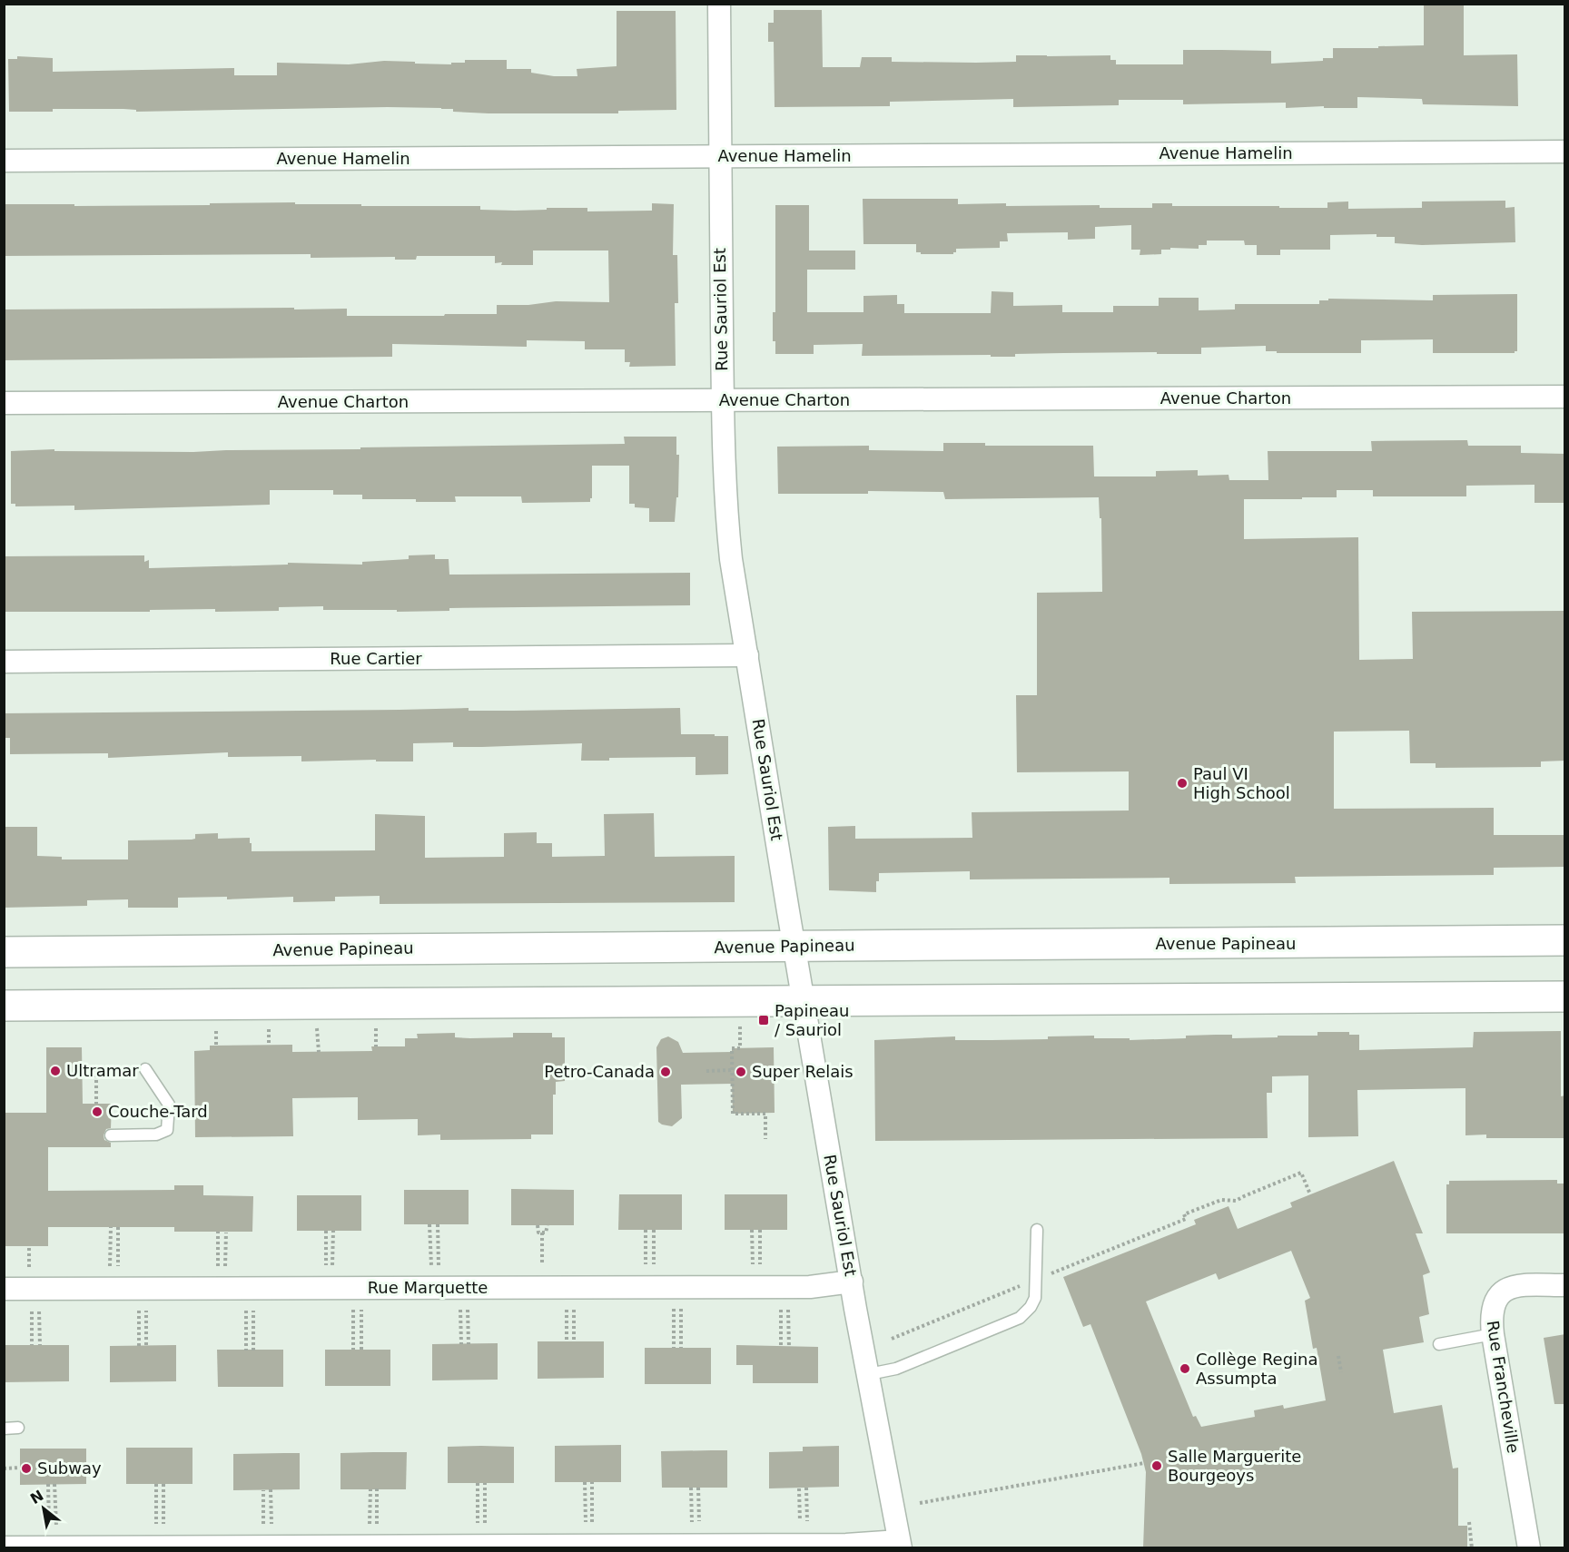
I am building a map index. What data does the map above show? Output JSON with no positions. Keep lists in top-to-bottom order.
{
  "streets": {
    "main road": ["Avenue Papineau"],
    "street": [
      "Avenue Hamelin",
      "Rue Sauriol Est",
      "Avenue Charton",
      "Rue Cartier",
      "Rue Marquette",
      "Rue Francheville"
    ]
  },
  "crossings": [
    ["Avenue Hamelin", "Rue Sauriol Est"],
    ["Rue Sauriol Est", "Avenue Charton"],
    ["Rue Sauriol Est", "Rue Cartier"],
    ["Rue Sauriol Est", "Avenue Papineau"],
    ["Rue Sauriol Est", "Rue Marquette"]
  ],
  "places": {
    "other": [
      "Paul VI High School",
      "Ultramar",
      "Petro-Canada",
      "Super Relais",
      "Couche-Tard",
      "Collège Regina Assumpta",
      "Salle Marguerite Bourgeoys",
      "Subway"
    ],
    "transit": ["Papineau / Sauriol"]
  },
  "north": "top left"
}
